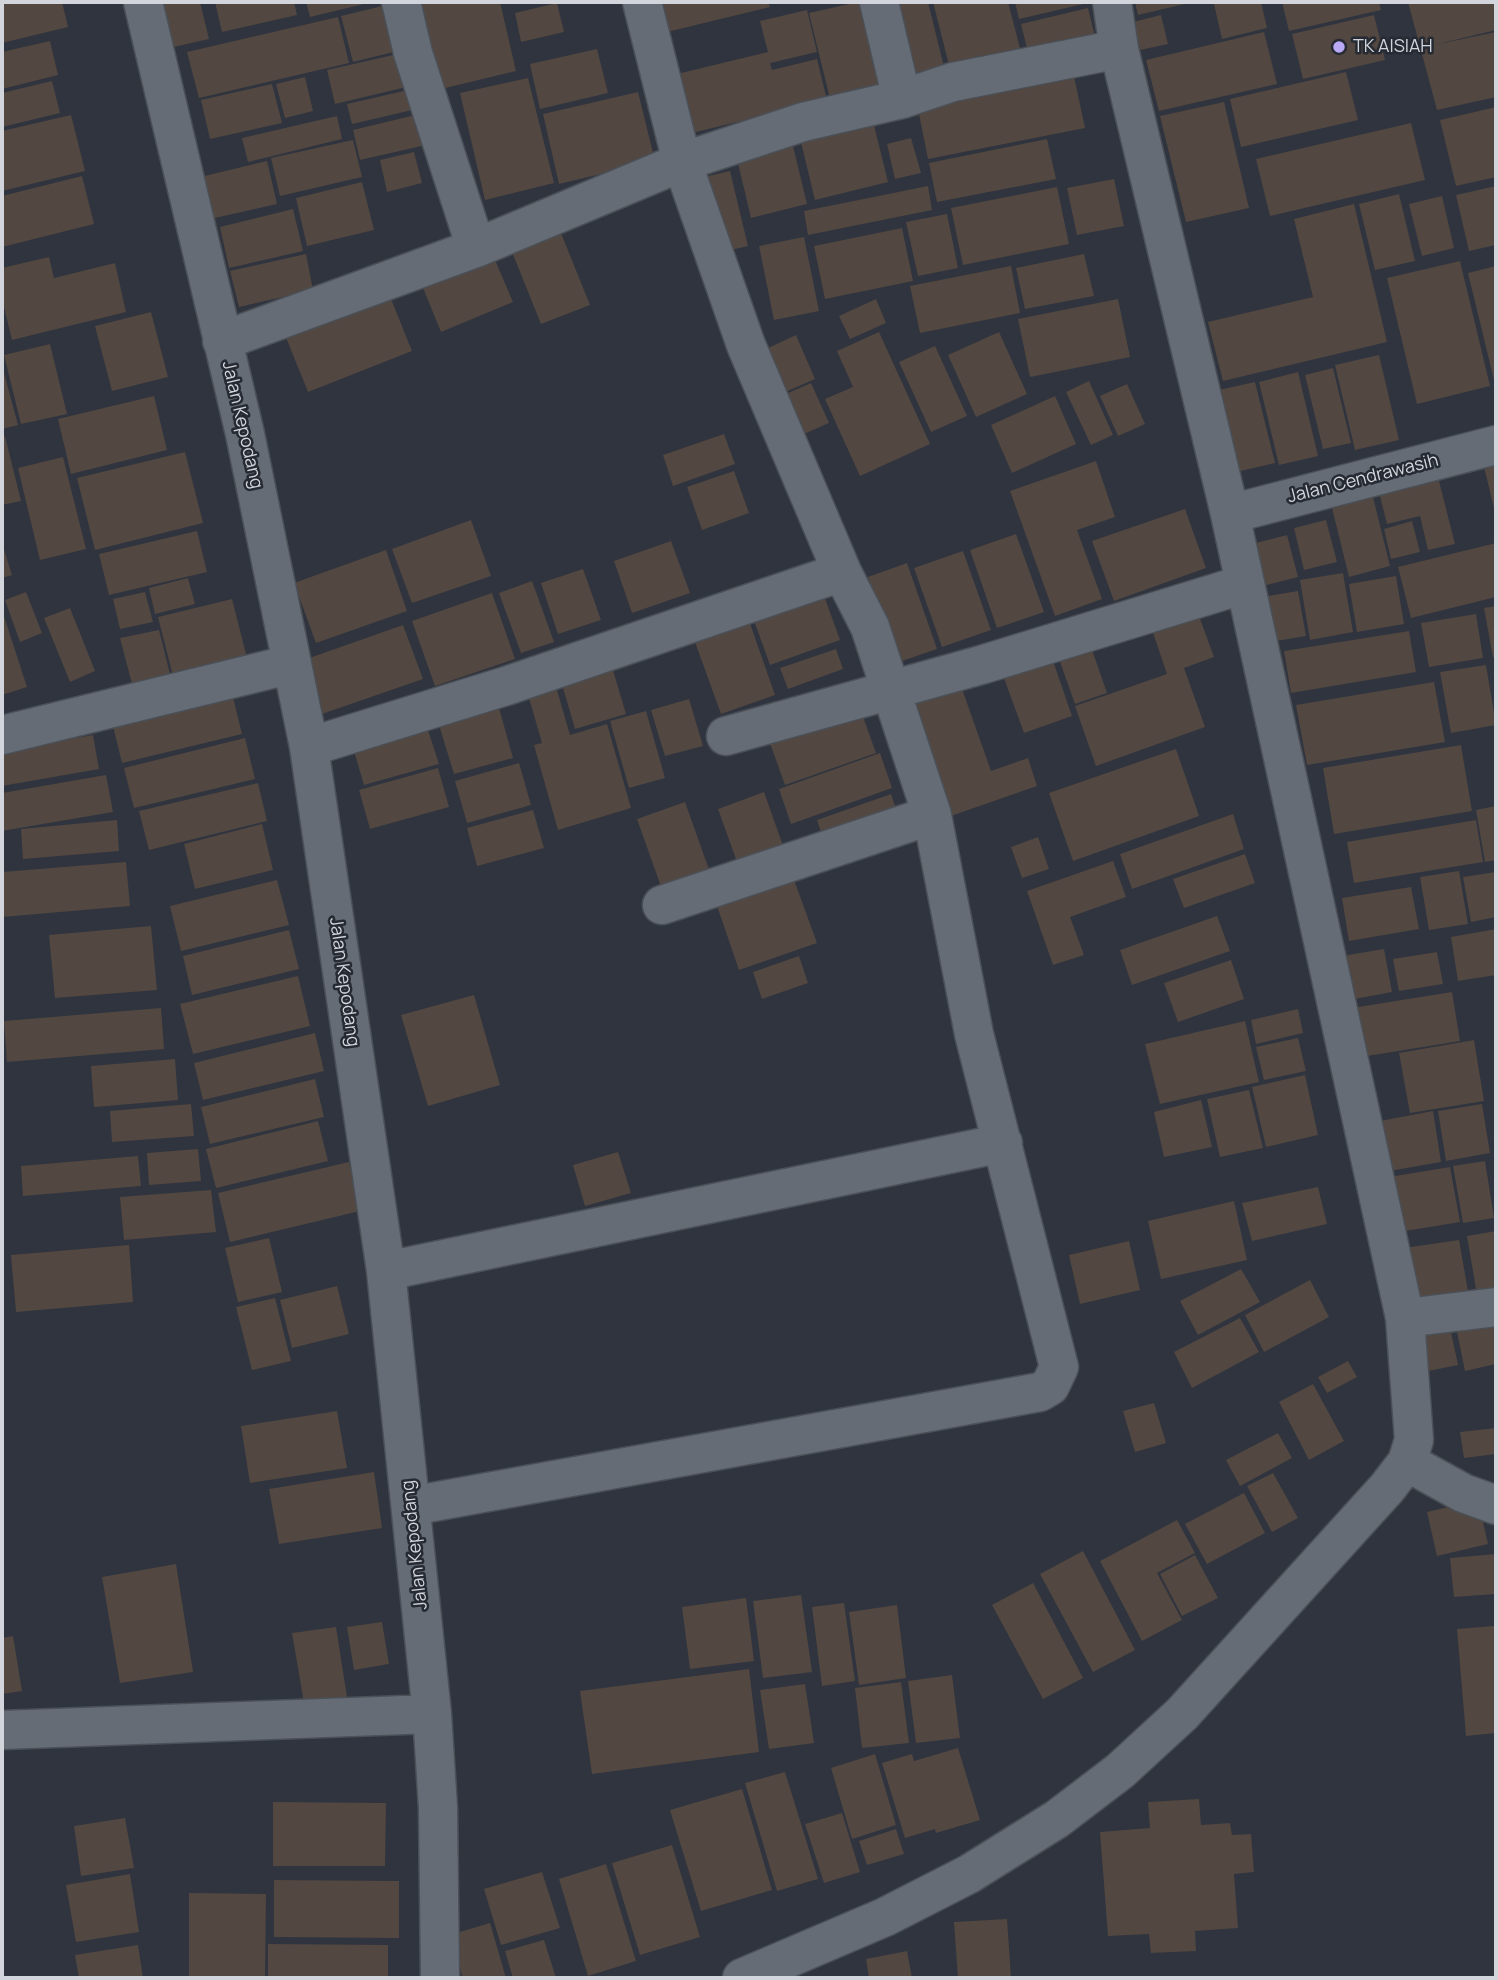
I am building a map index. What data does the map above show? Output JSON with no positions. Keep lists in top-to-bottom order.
{
  "streets": {
    "street": ["Jalan Kepodang", "Jalan Cendrawasih"]
  },
  "places": ["TK AISIAH"]
}
